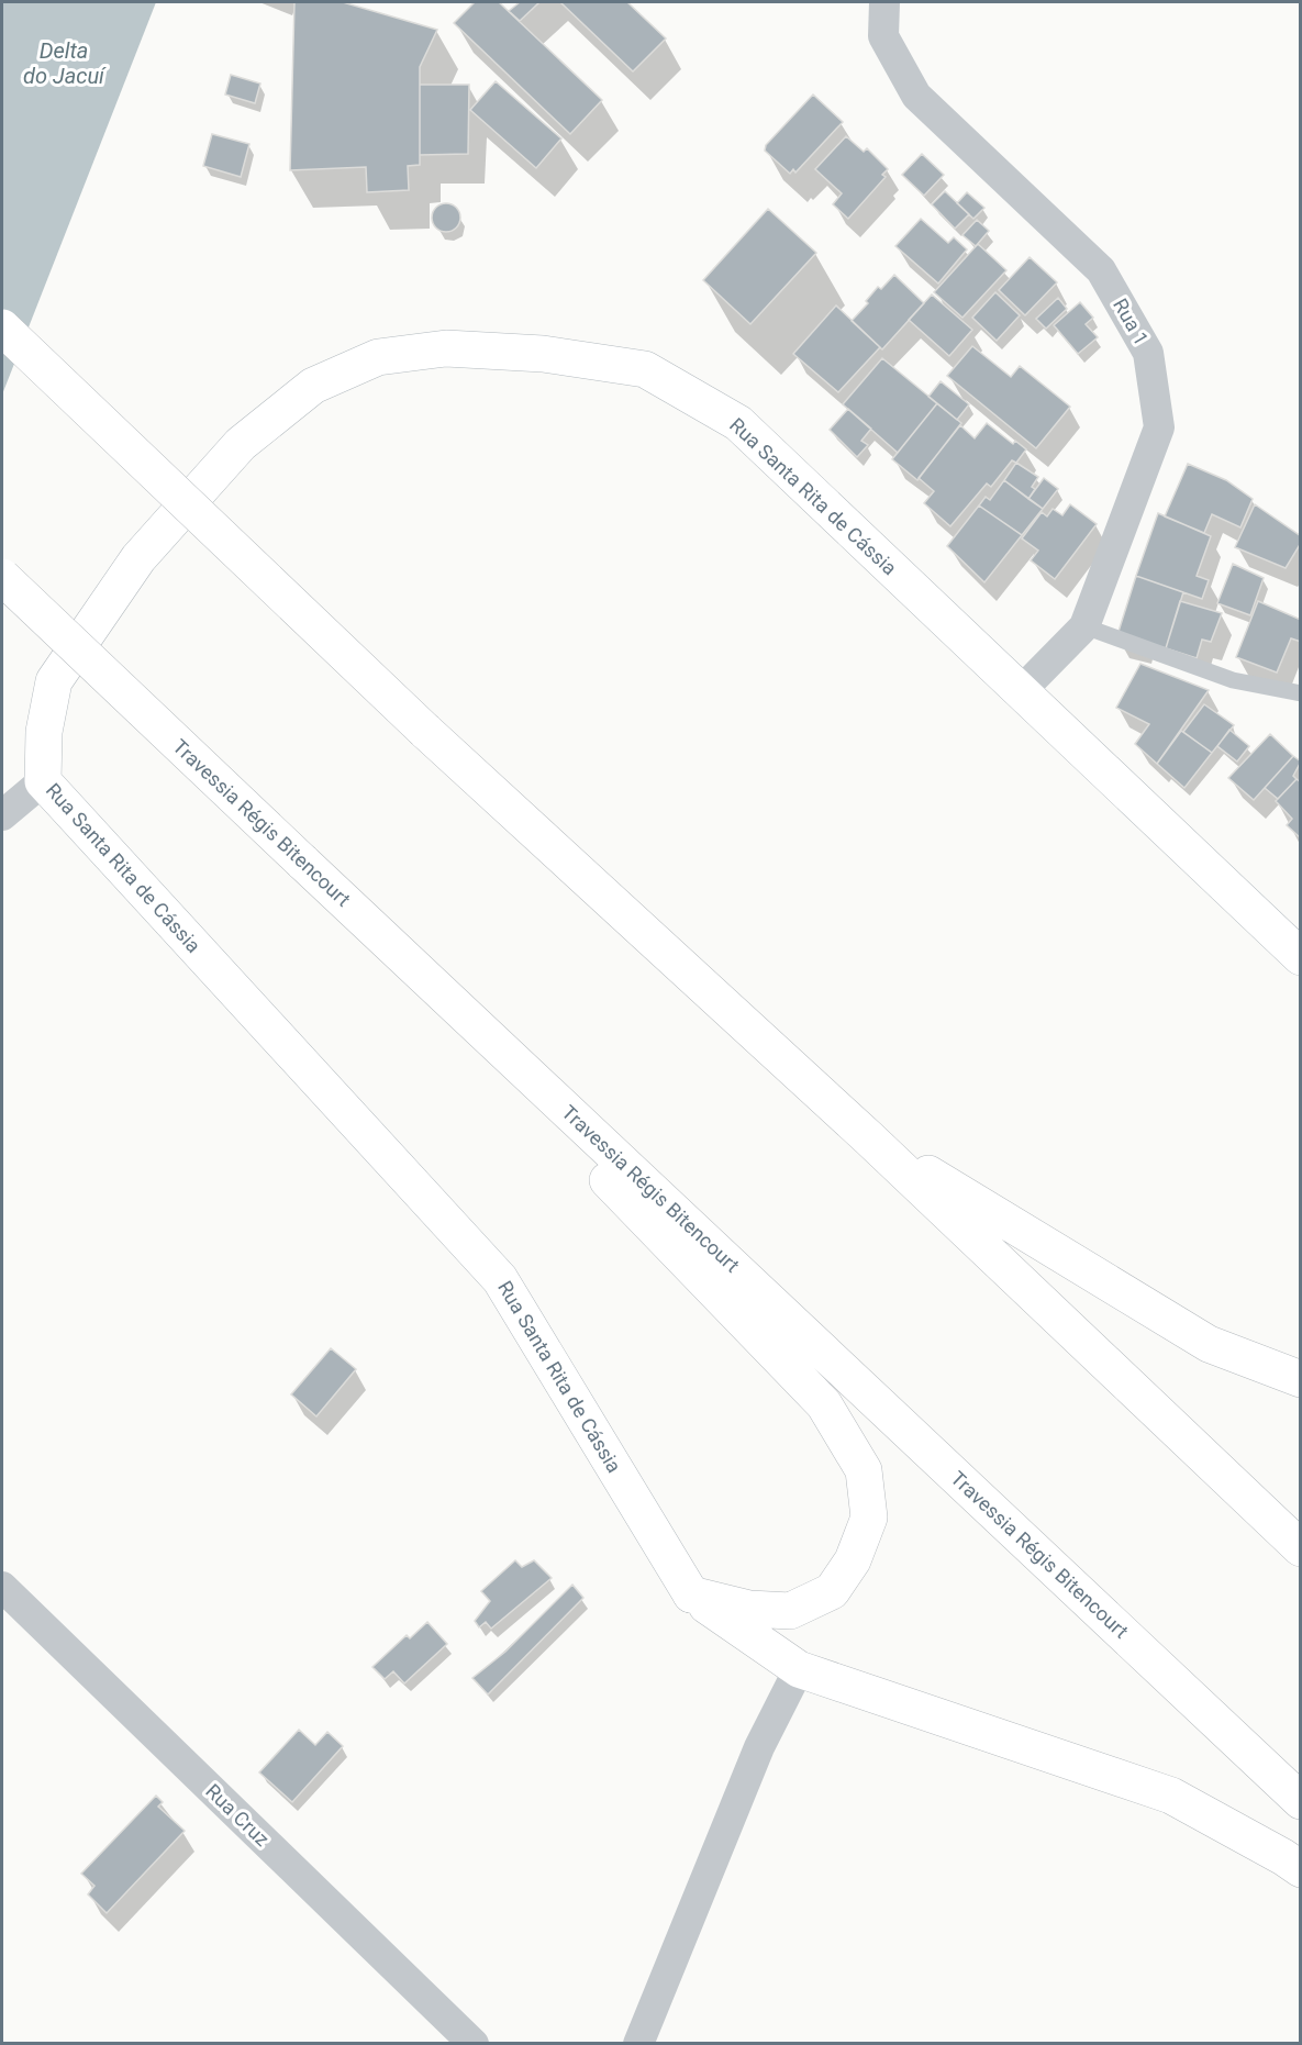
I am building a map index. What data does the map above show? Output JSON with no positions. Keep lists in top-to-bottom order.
{
  "streets": {
    "main road": ["Rua Santa Rita de Cássia", "Travessia Régis Bitencourt"],
    "street": ["Rua 1", "Rua Cruz"]
  },
  "crossings": [
    ["Rua 1", "Rua Santa Rita de Cássia"]
  ],
  "water": ["Delta do Jacuí"]
}
